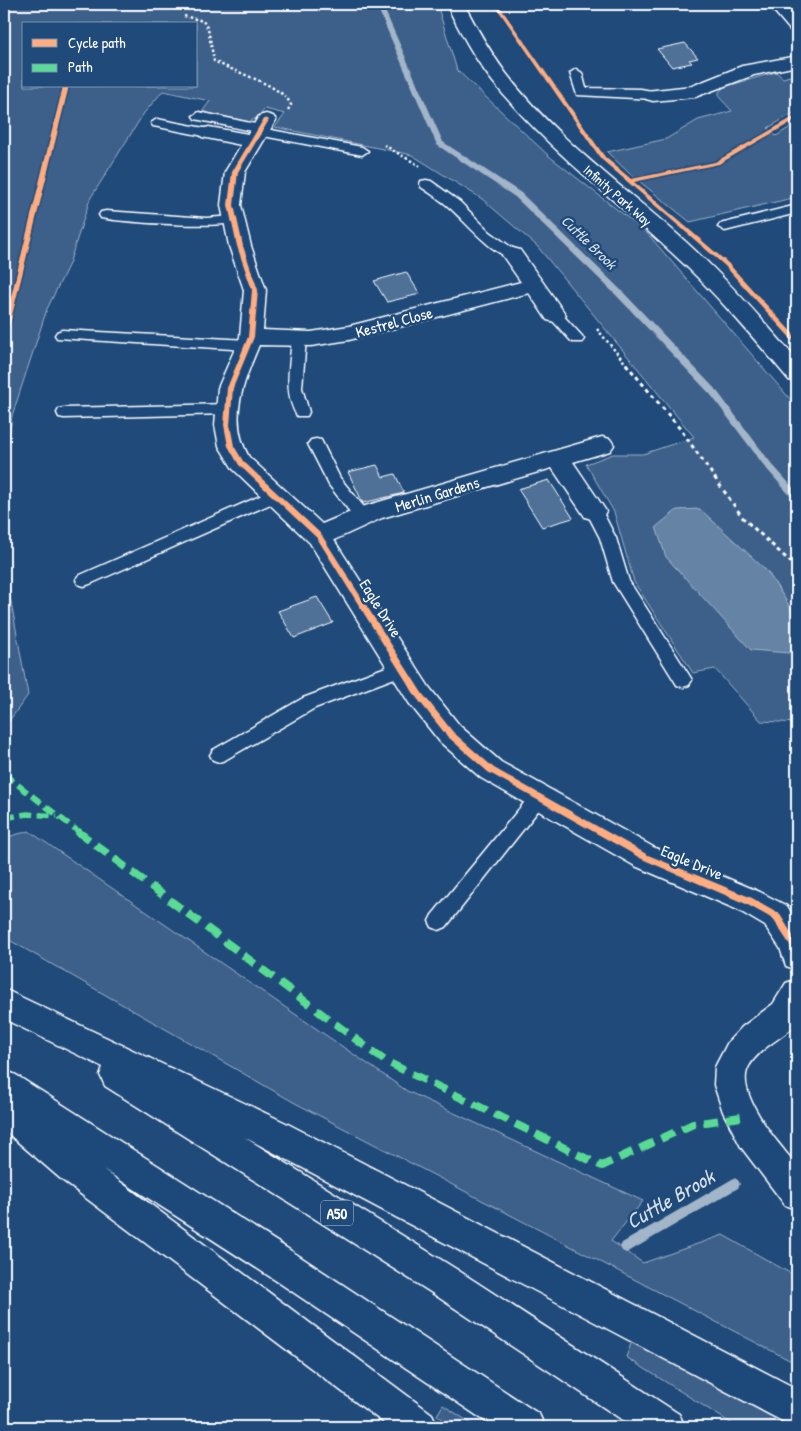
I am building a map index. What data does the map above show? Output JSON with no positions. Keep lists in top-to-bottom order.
{
  "streets": {
    "main road": [
      "Infinity Park Way",
      "Kestrel Close",
      "Merlin Gardens",
      "Eagle Drive",
      "A50"
    ]
  },
  "crossings": [
    ["Kestrel Close", "Eagle Drive"],
    ["Merlin Gardens", "Eagle Drive"]
  ],
  "water": ["Cuttle Brook"],
  "legend": ["Cycle path", "Path"]
}
